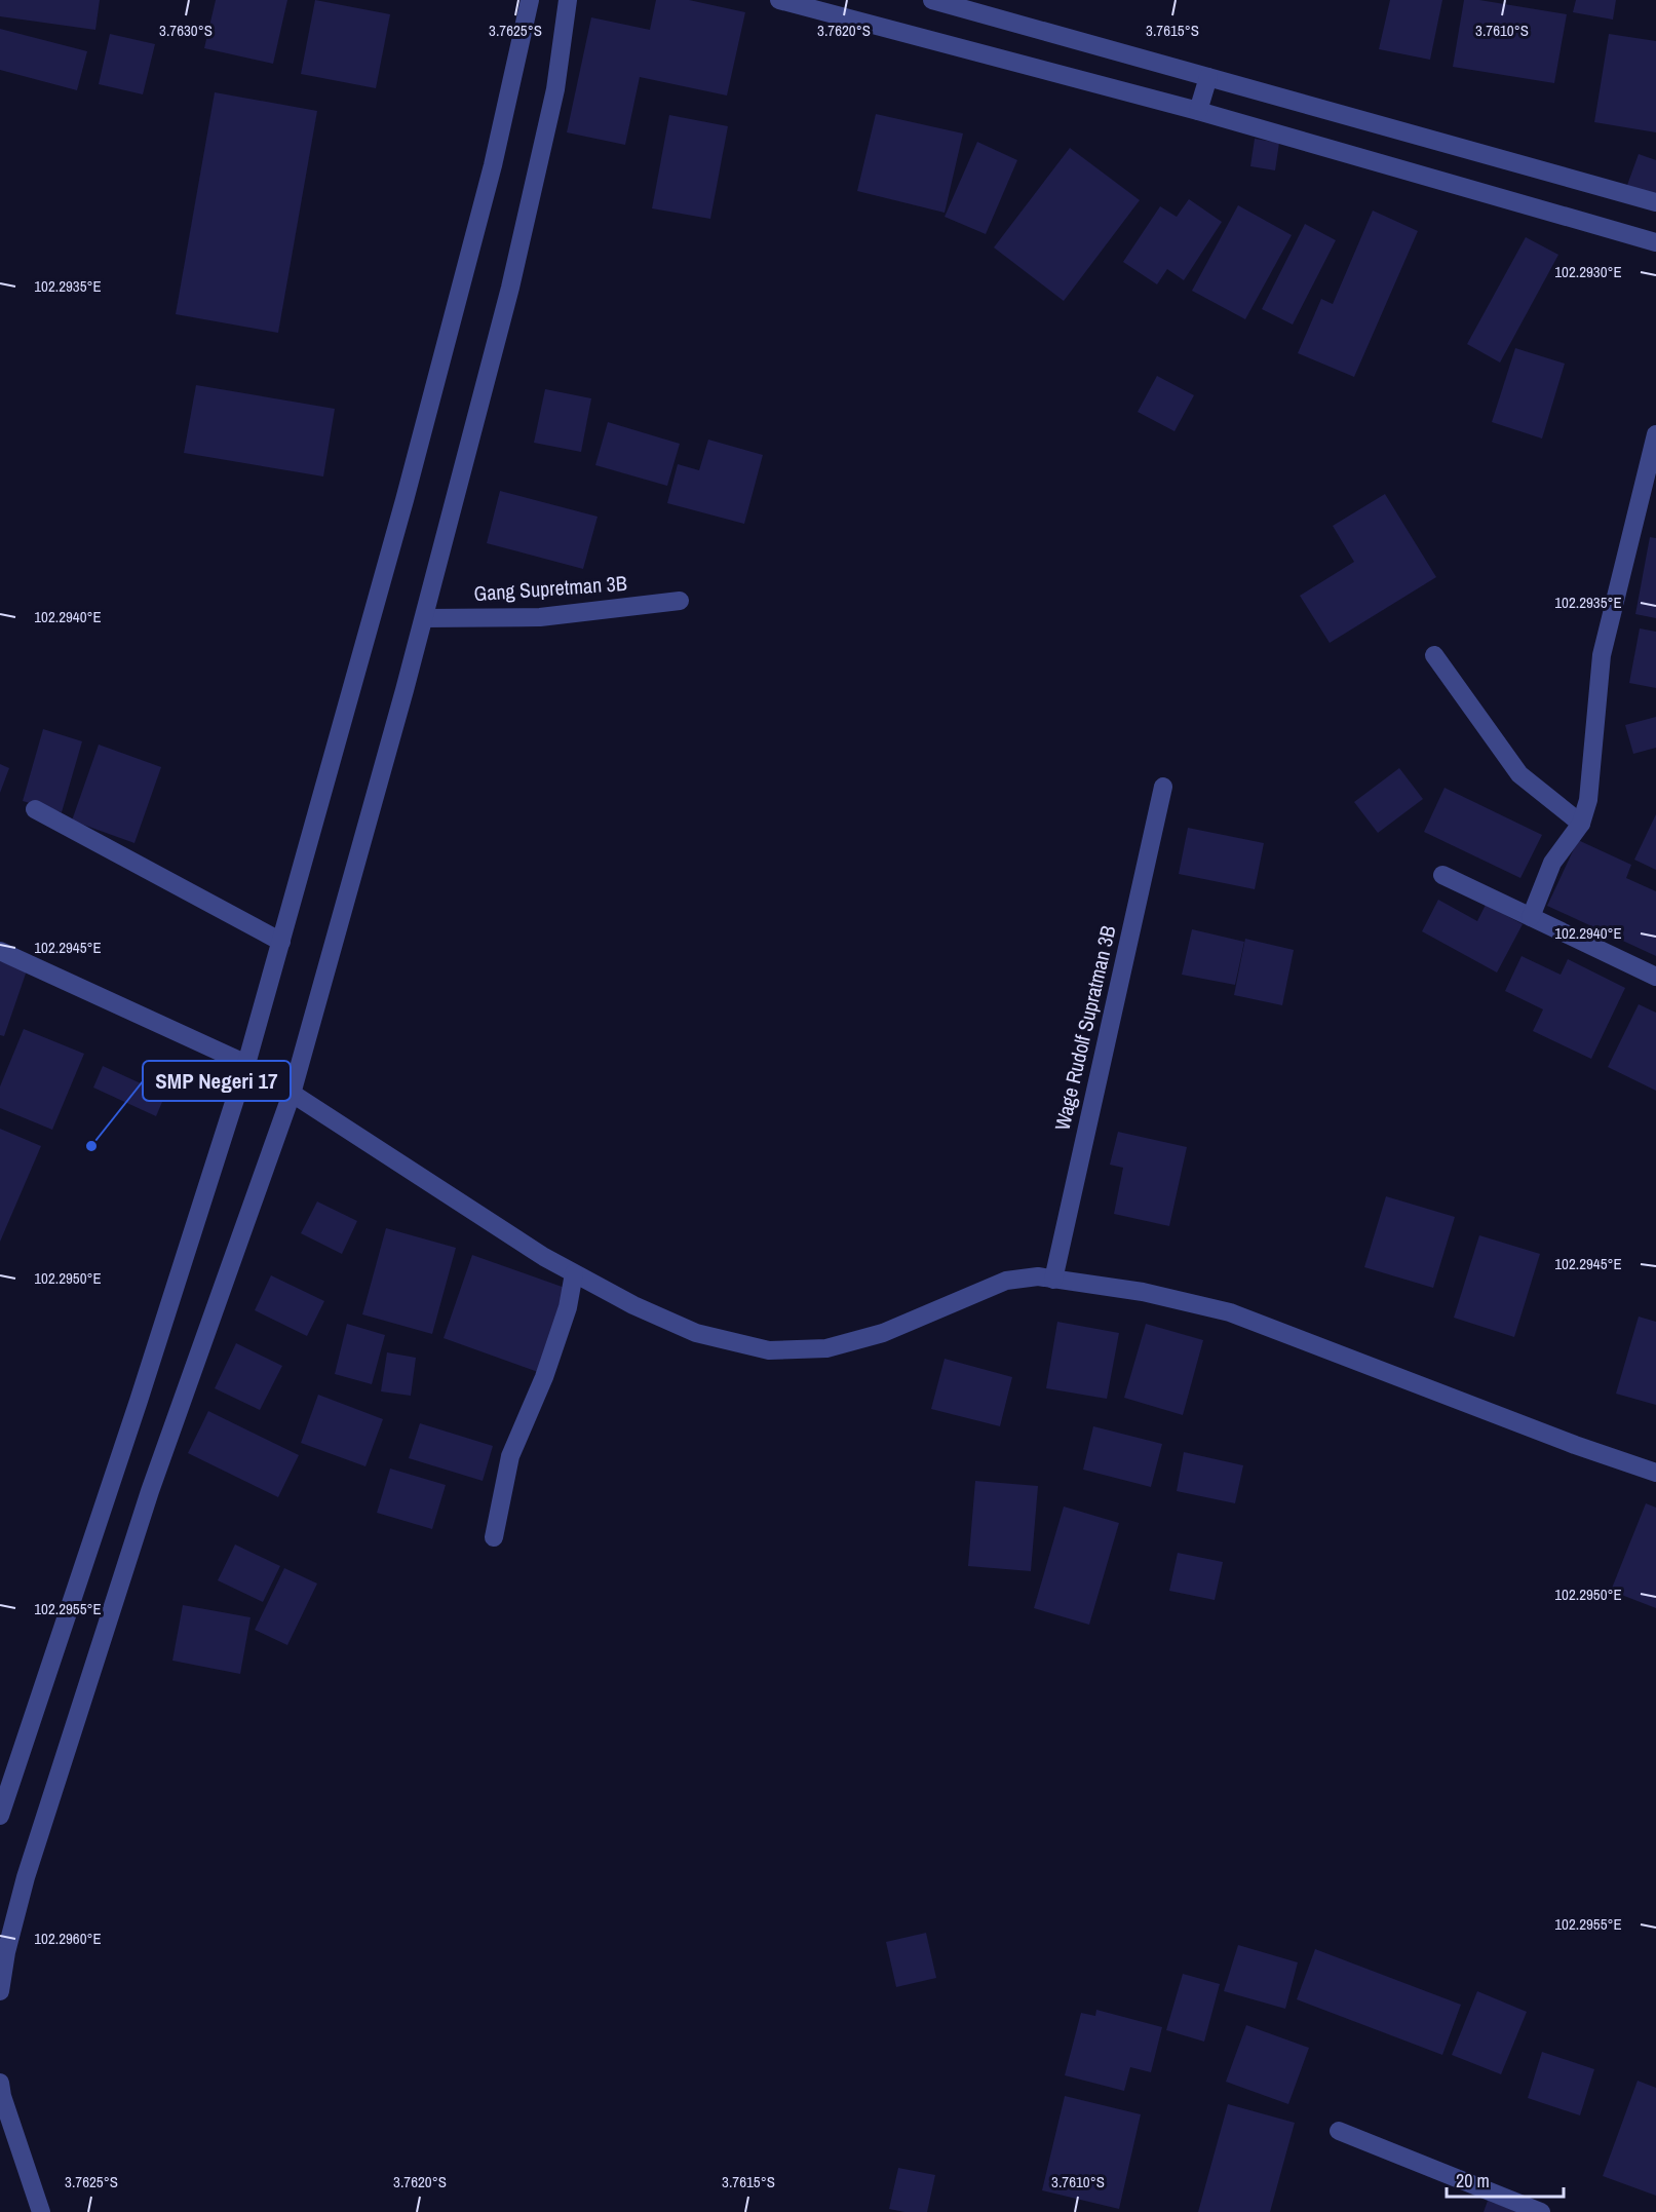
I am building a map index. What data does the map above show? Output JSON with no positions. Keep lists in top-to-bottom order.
{
  "streets": {
    "street": ["Gang Supretman 3B", "Wage Rudolf Supratman 3B"]
  },
  "places": ["SMP Negeri 17"],
  "scale_bar": "20 m",
  "coordinates": [
    "3.7630°S",
    "3.7625°S",
    "3.7620°S",
    "3.7615°S",
    "3.7610°S",
    "102.2930°E",
    "102.2935°E",
    "102.2940°E",
    "102.2945°E",
    "102.2950°E",
    "102.2955°E",
    "102.2960°E"
  ]
}
